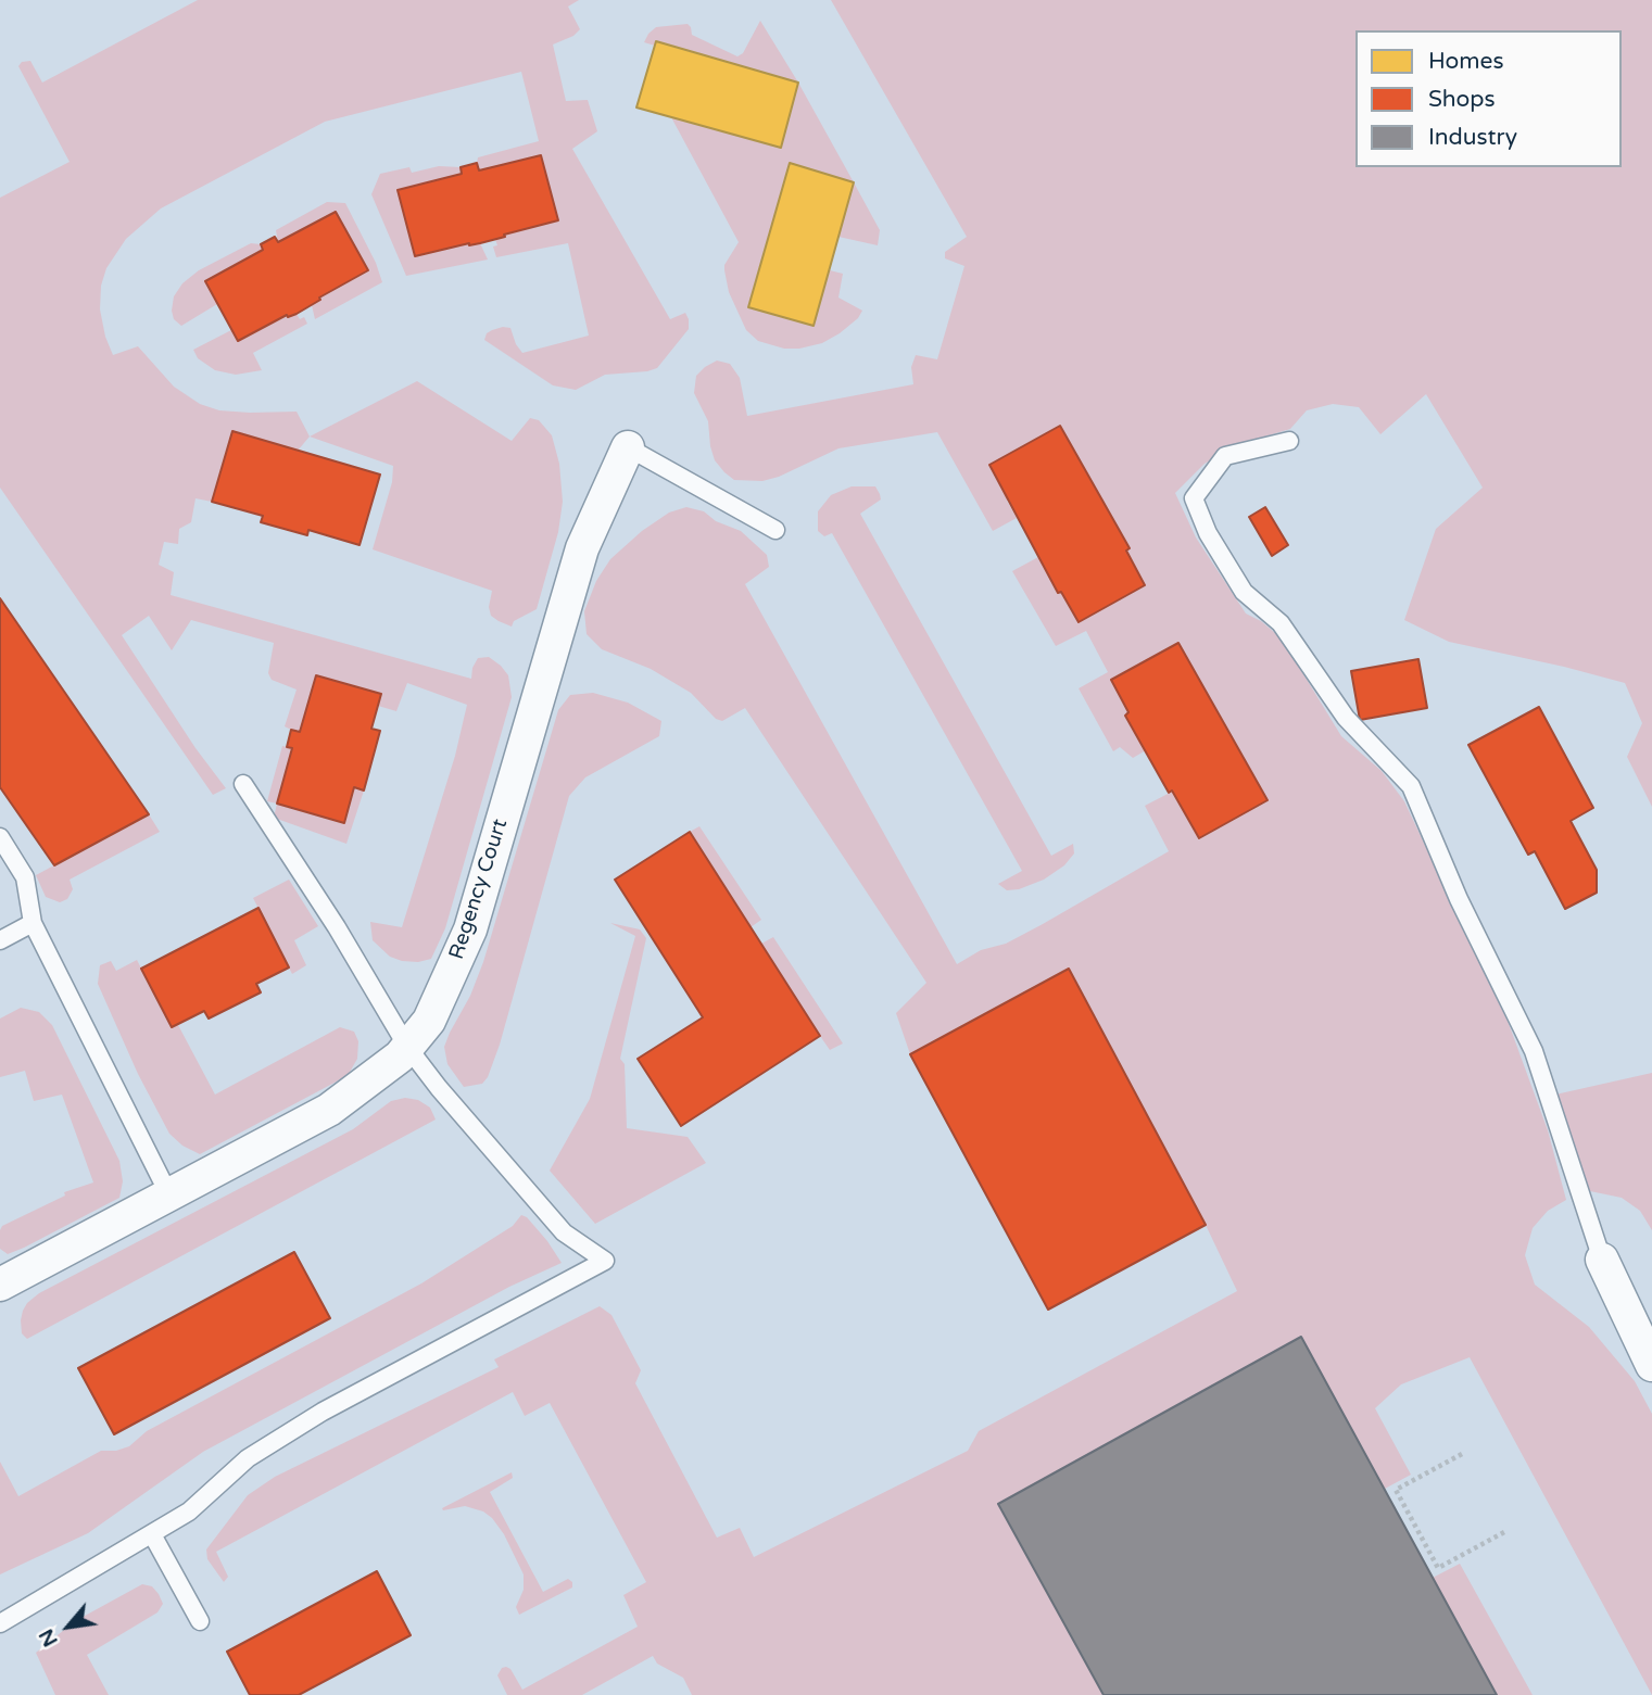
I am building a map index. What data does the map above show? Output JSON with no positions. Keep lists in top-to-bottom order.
{
  "streets": {
    "street": ["Regency Court"]
  },
  "legend": ["Homes", "Shops", "Industry"],
  "north": "bottom left"
}
